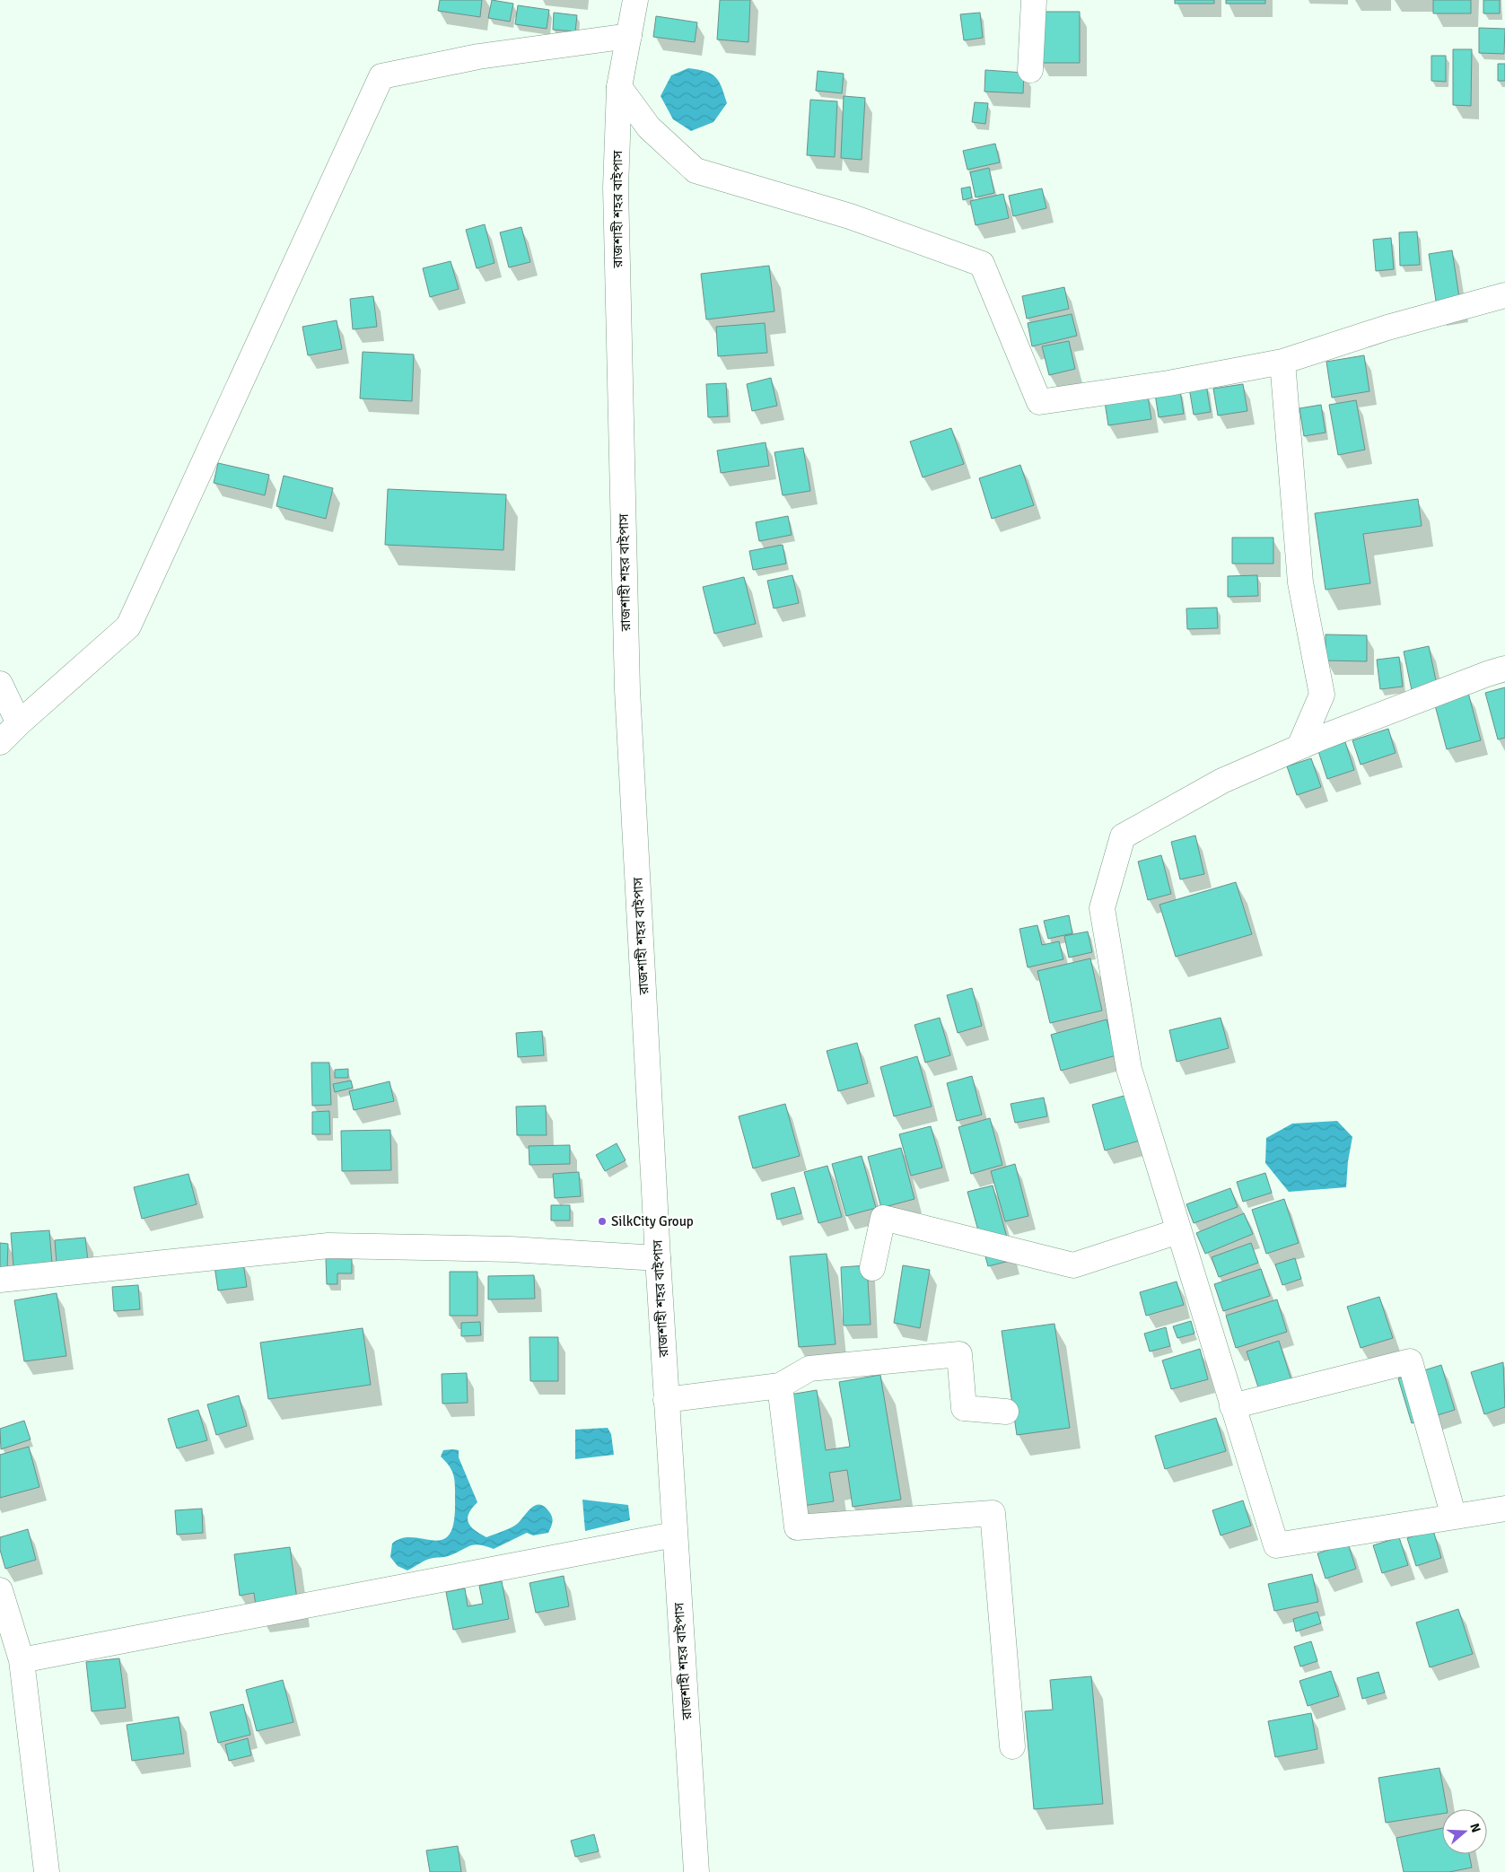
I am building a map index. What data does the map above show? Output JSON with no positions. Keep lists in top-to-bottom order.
{
  "streets": {
    "main road": ["রাজশাহী শহর বাইপাস"]
  },
  "places": ["SilkCity Group"],
  "north": "right"
}
